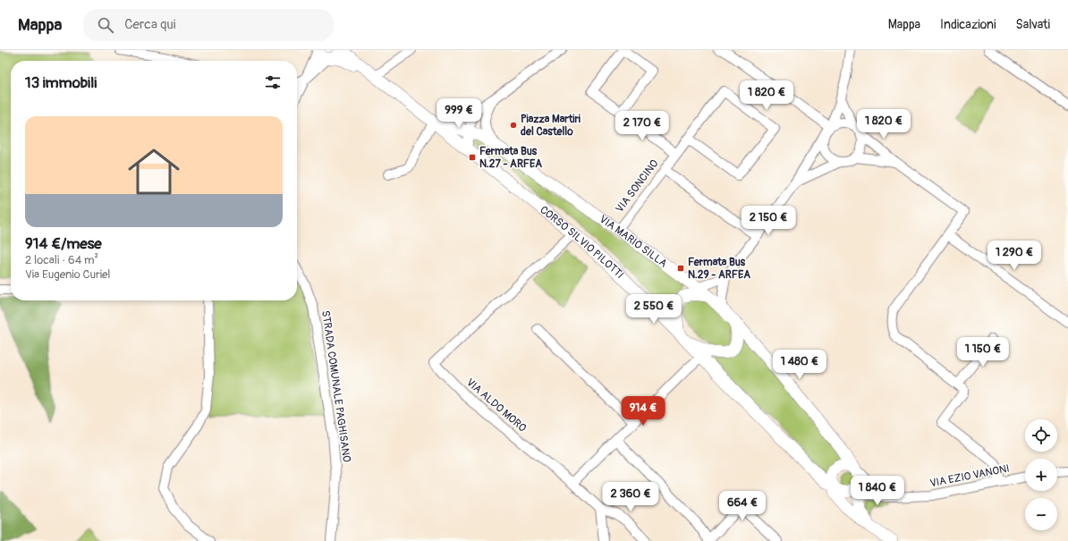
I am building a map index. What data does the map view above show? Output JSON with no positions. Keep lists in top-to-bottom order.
{
  "streets": {
    "street": [
      "VIA SONCINO",
      "VIA MARIO SILLA",
      "CORSO SILVIO PILOTTI",
      "STRADA COMUNALE PAGHISANO",
      "VIA ALDO MORO",
      "VIA EZIO VANONI"
    ]
  },
  "crossings": [
    ["VIA SONCINO", "VIA MARIO SILLA"],
    ["VIA MARIO SILLA", "CORSO SILVIO PILOTTI"],
    ["CORSO SILVIO PILOTTI", "VIA ALDO MORO"],
    ["CORSO SILVIO PILOTTI", "VIA EZIO VANONI"]
  ],
  "places": {
    "other": ["Piazza Martiri del Castello"],
    "transit": ["Fermata Bus N.27 - ARFEA", "Fermata Bus N.29 - ARFEA"]
  },
  "page": {
    "header": "Mappa",
    "search": "Cerca qui",
    "nav": ["Mappa", "Indicazioni", "Salvati"],
    "heading": "13 immobili",
    "price": [
      "1 820 €",
      "999 €",
      "1 820 €",
      "2 170 €",
      "2 150 €",
      "1 290 €",
      "2 550 €",
      "1 150 €",
      "1 480 €",
      "914 €",
      "1 840 €",
      "2 360 €",
      "664 €"
    ],
    "list": [
      {
        "name": "914 €/mese",
        "note": "2 locali · 64 m² · Via Eugenio Curiel"
      }
    ],
    "map_buttons": ["+", "−"]
  }
}
